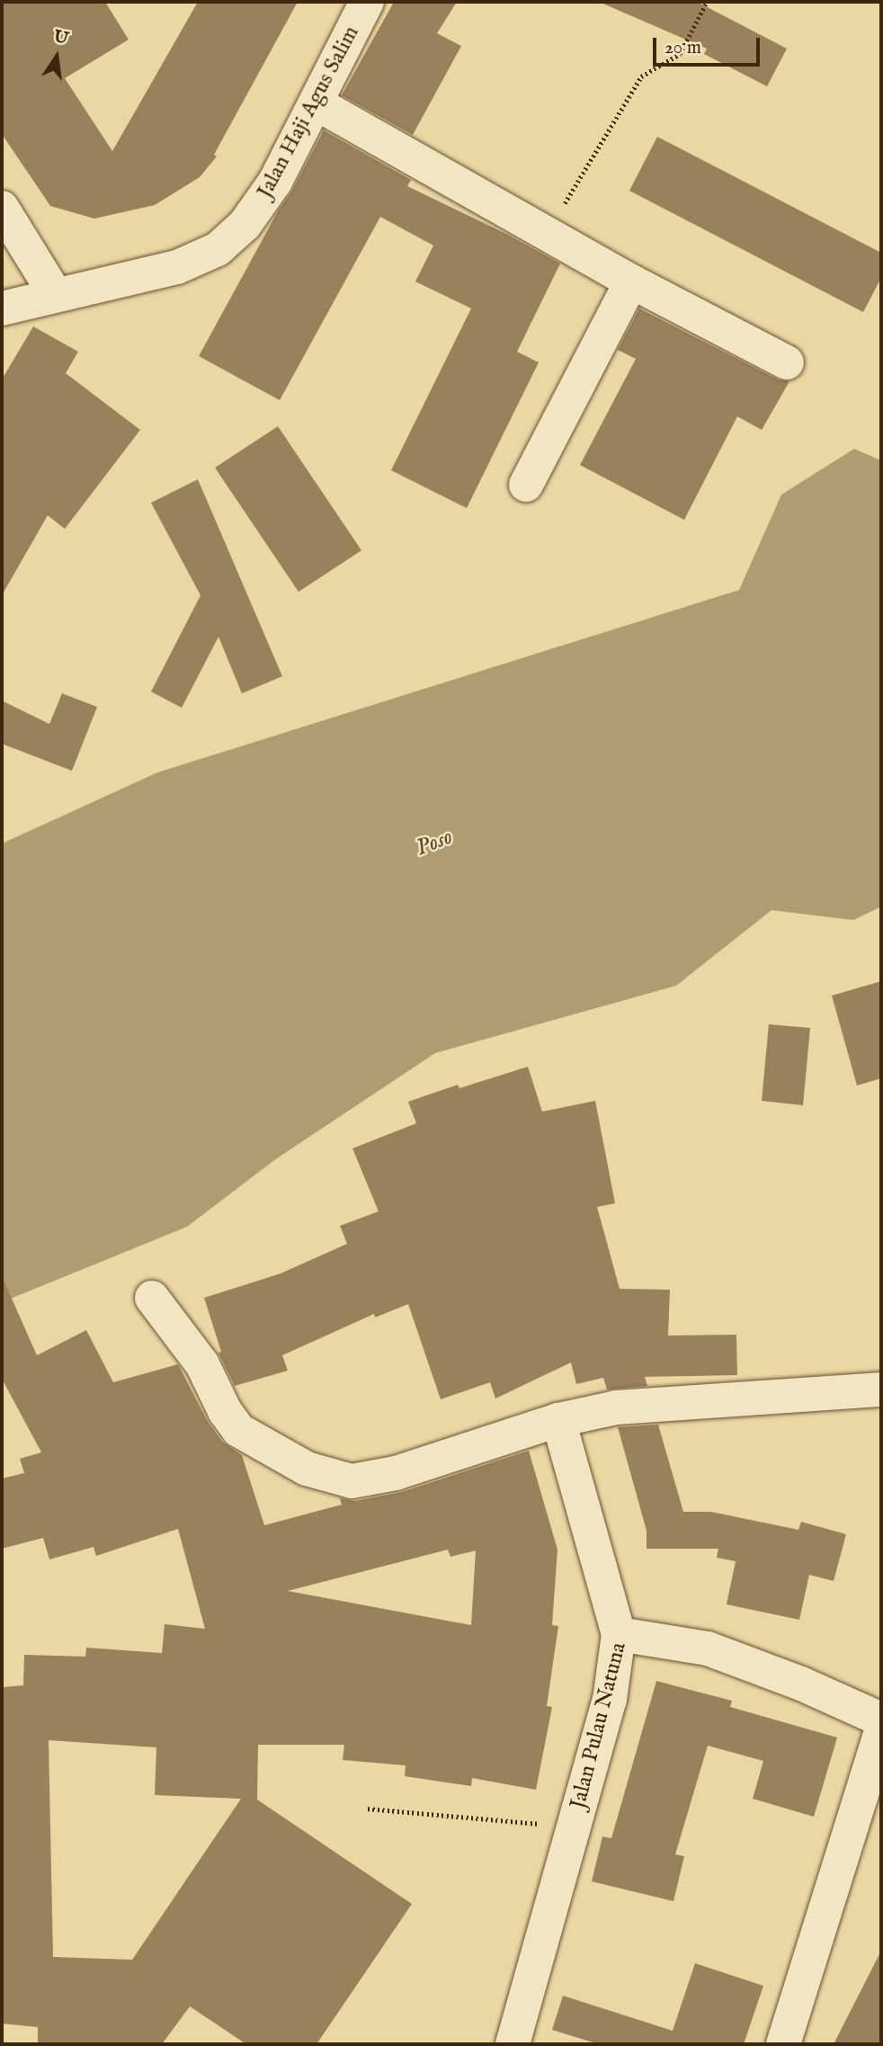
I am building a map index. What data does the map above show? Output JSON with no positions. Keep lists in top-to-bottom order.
{
  "streets": {
    "street": ["Jalan Haji Agus Salim", "Jalan Pulau Natuna"]
  },
  "water": ["Poso"],
  "scale_bar": "20 m",
  "north": "top"
}
